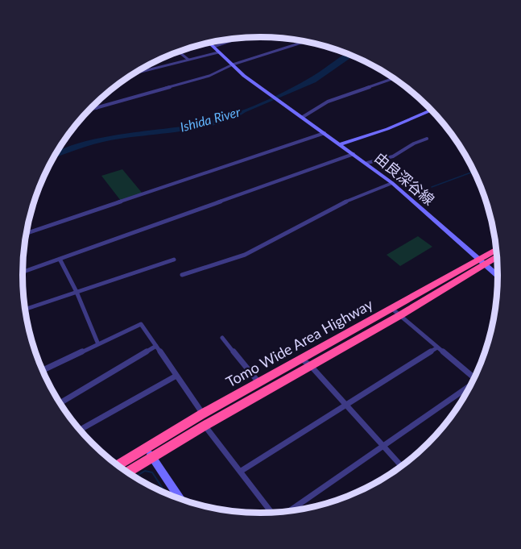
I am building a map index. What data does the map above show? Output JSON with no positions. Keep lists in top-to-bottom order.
{
  "streets": {
    "highway": ["Tomo Wide Area Highway"],
    "main road": ["由良深谷線"]
  },
  "crossings": [
    ["由良深谷線", "Tomo Wide Area Highway"]
  ],
  "water": ["Ishida River"]
}
